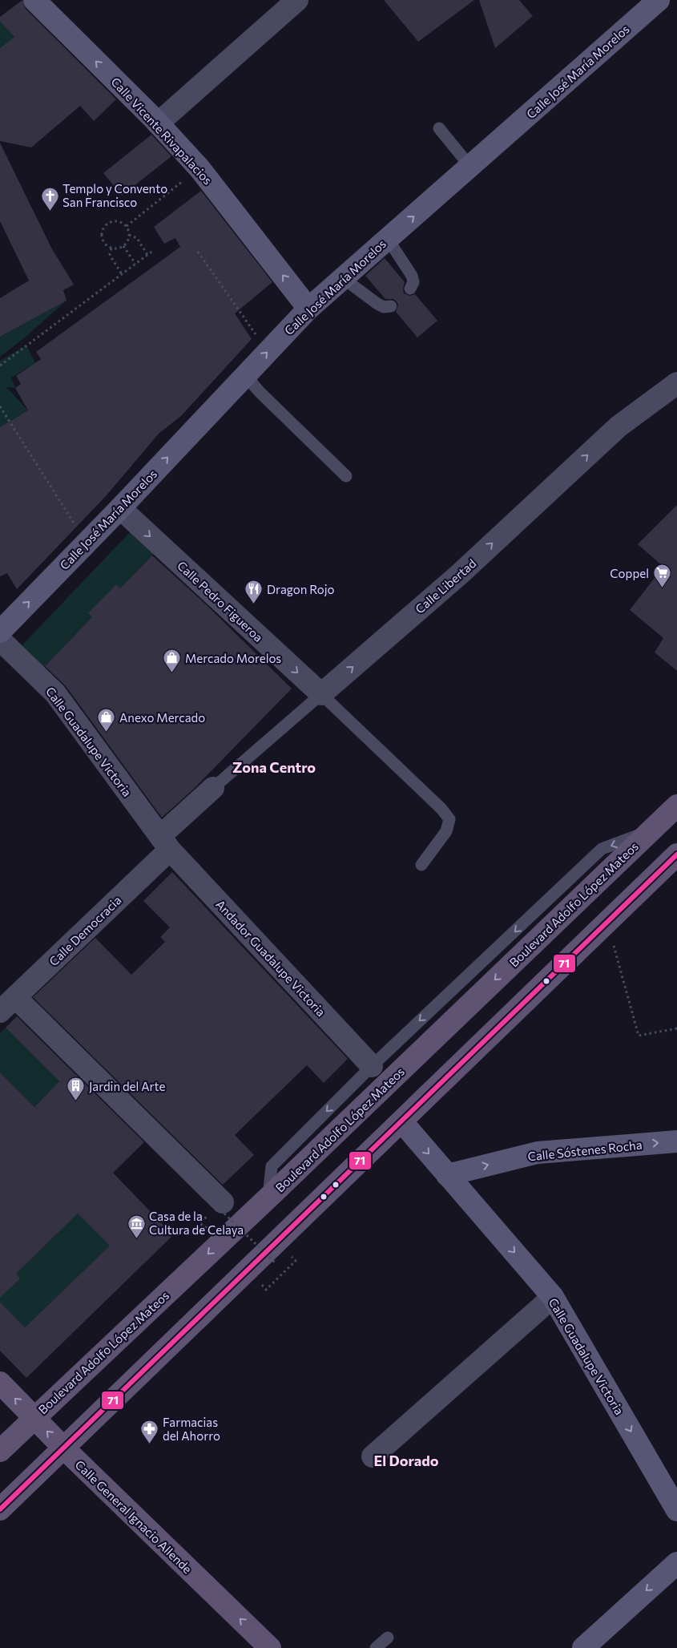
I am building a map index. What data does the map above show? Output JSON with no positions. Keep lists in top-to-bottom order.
{
  "streets": {
    "main road": [
      "Calle José María Morelos",
      "Calle Vicente Rivapalacios",
      "Calle Guadalupe Victoria",
      "Boulevard Adolfo López Mateos",
      "Calle Sóstenes Rocha",
      "Calle General Ignacio Allende"
    ],
    "street": [
      "Calle Libertad",
      "Calle Pedro Figueroa",
      "Calle Democracia",
      "Andador Guadalupe Victoria"
    ]
  },
  "crossings": [
    ["Calle José María Morelos", "Calle Vicente Rivapalacios"],
    ["Calle José María Morelos", "Calle Pedro Figueroa"],
    ["Calle Libertad", "Calle Pedro Figueroa"],
    ["Calle Libertad", "Calle Democracia"],
    ["Calle Guadalupe Victoria", "Calle Democracia"],
    ["Calle Guadalupe Victoria", "Andador Guadalupe Victoria"],
    ["Calle Guadalupe Victoria", "Calle Sóstenes Rocha"],
    ["Boulevard Adolfo López Mateos", "Calle General Ignacio Allende"],
    ["Calle Democracia", "Andador Guadalupe Victoria"]
  ],
  "one_way": [
    "Calle José María Morelos",
    "Calle Vicente Rivapalacios",
    "Calle Libertad",
    "Calle Pedro Figueroa",
    "Calle Guadalupe Victoria",
    "Calle Sóstenes Rocha",
    "Calle General Ignacio Allende"
  ],
  "districts": ["Zona Centro", "El Dorado"],
  "places": {
    "church": ["Templo y Convento San Francisco"],
    "supermarket": ["Coppel"],
    "restaurant": ["Dragon Rojo"],
    "shop": ["Mercado Morelos", "Anexo Mercado"],
    "building": ["Jardin del Arte"],
    "museum": ["Casa de la Cultura de Celaya"],
    "pharmacy": ["Farmacias del Ahorro"]
  },
  "lines": ["transit line 71"]
}
